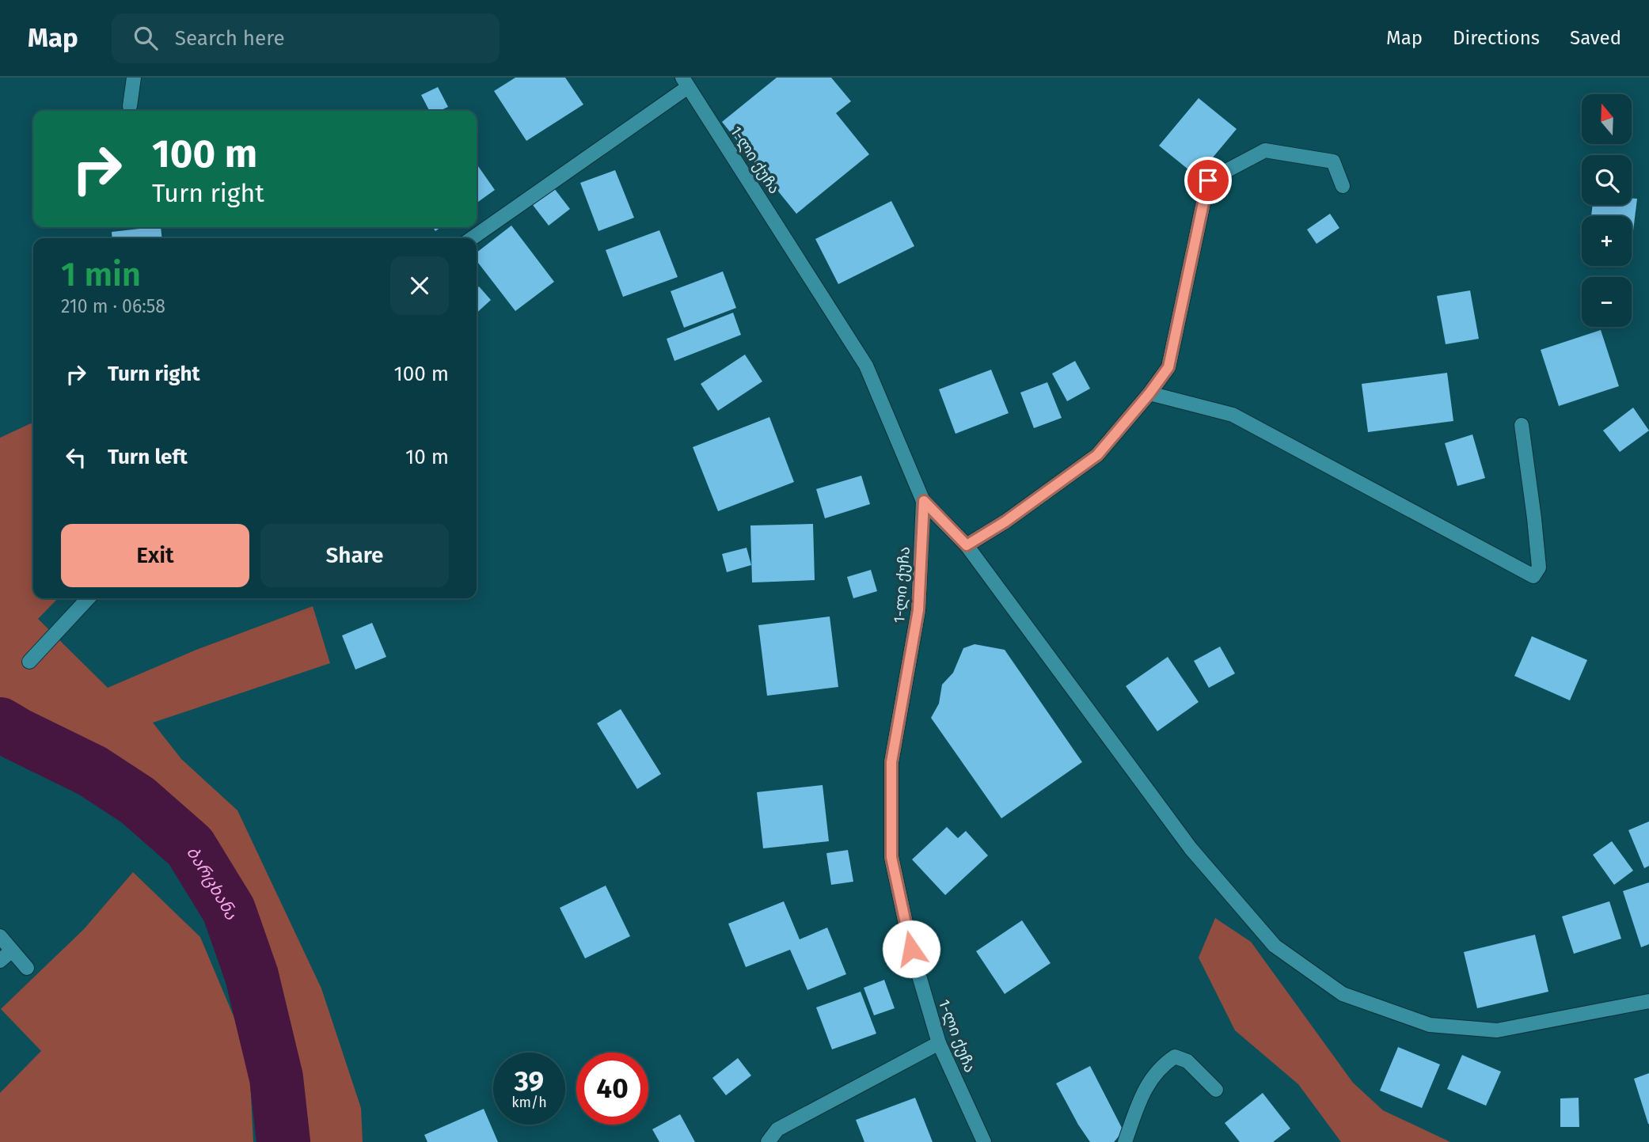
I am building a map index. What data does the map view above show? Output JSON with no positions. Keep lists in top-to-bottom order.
{
  "streets": {
    "street": ["1-ლი ქუჩა"]
  },
  "water": ["ბარცხანა"],
  "north": "top",
  "page": {
    "header": "Map",
    "search": "Search here",
    "nav": ["Map", "Directions", "Saved"],
    "map_buttons": ["+", "−"],
    "turn": ["100 m", "Turn right"],
    "heading": ["1 min", "210 m · 06:58"],
    "list": [
      {
        "name": "Turn right",
        "value": "100 m"
      },
      {
        "name": "Turn left",
        "value": "10 m"
      }
    ],
    "buttons": ["Exit", "Share"],
    "speed": "39 km/h",
    "limit": "40"
  }
}
